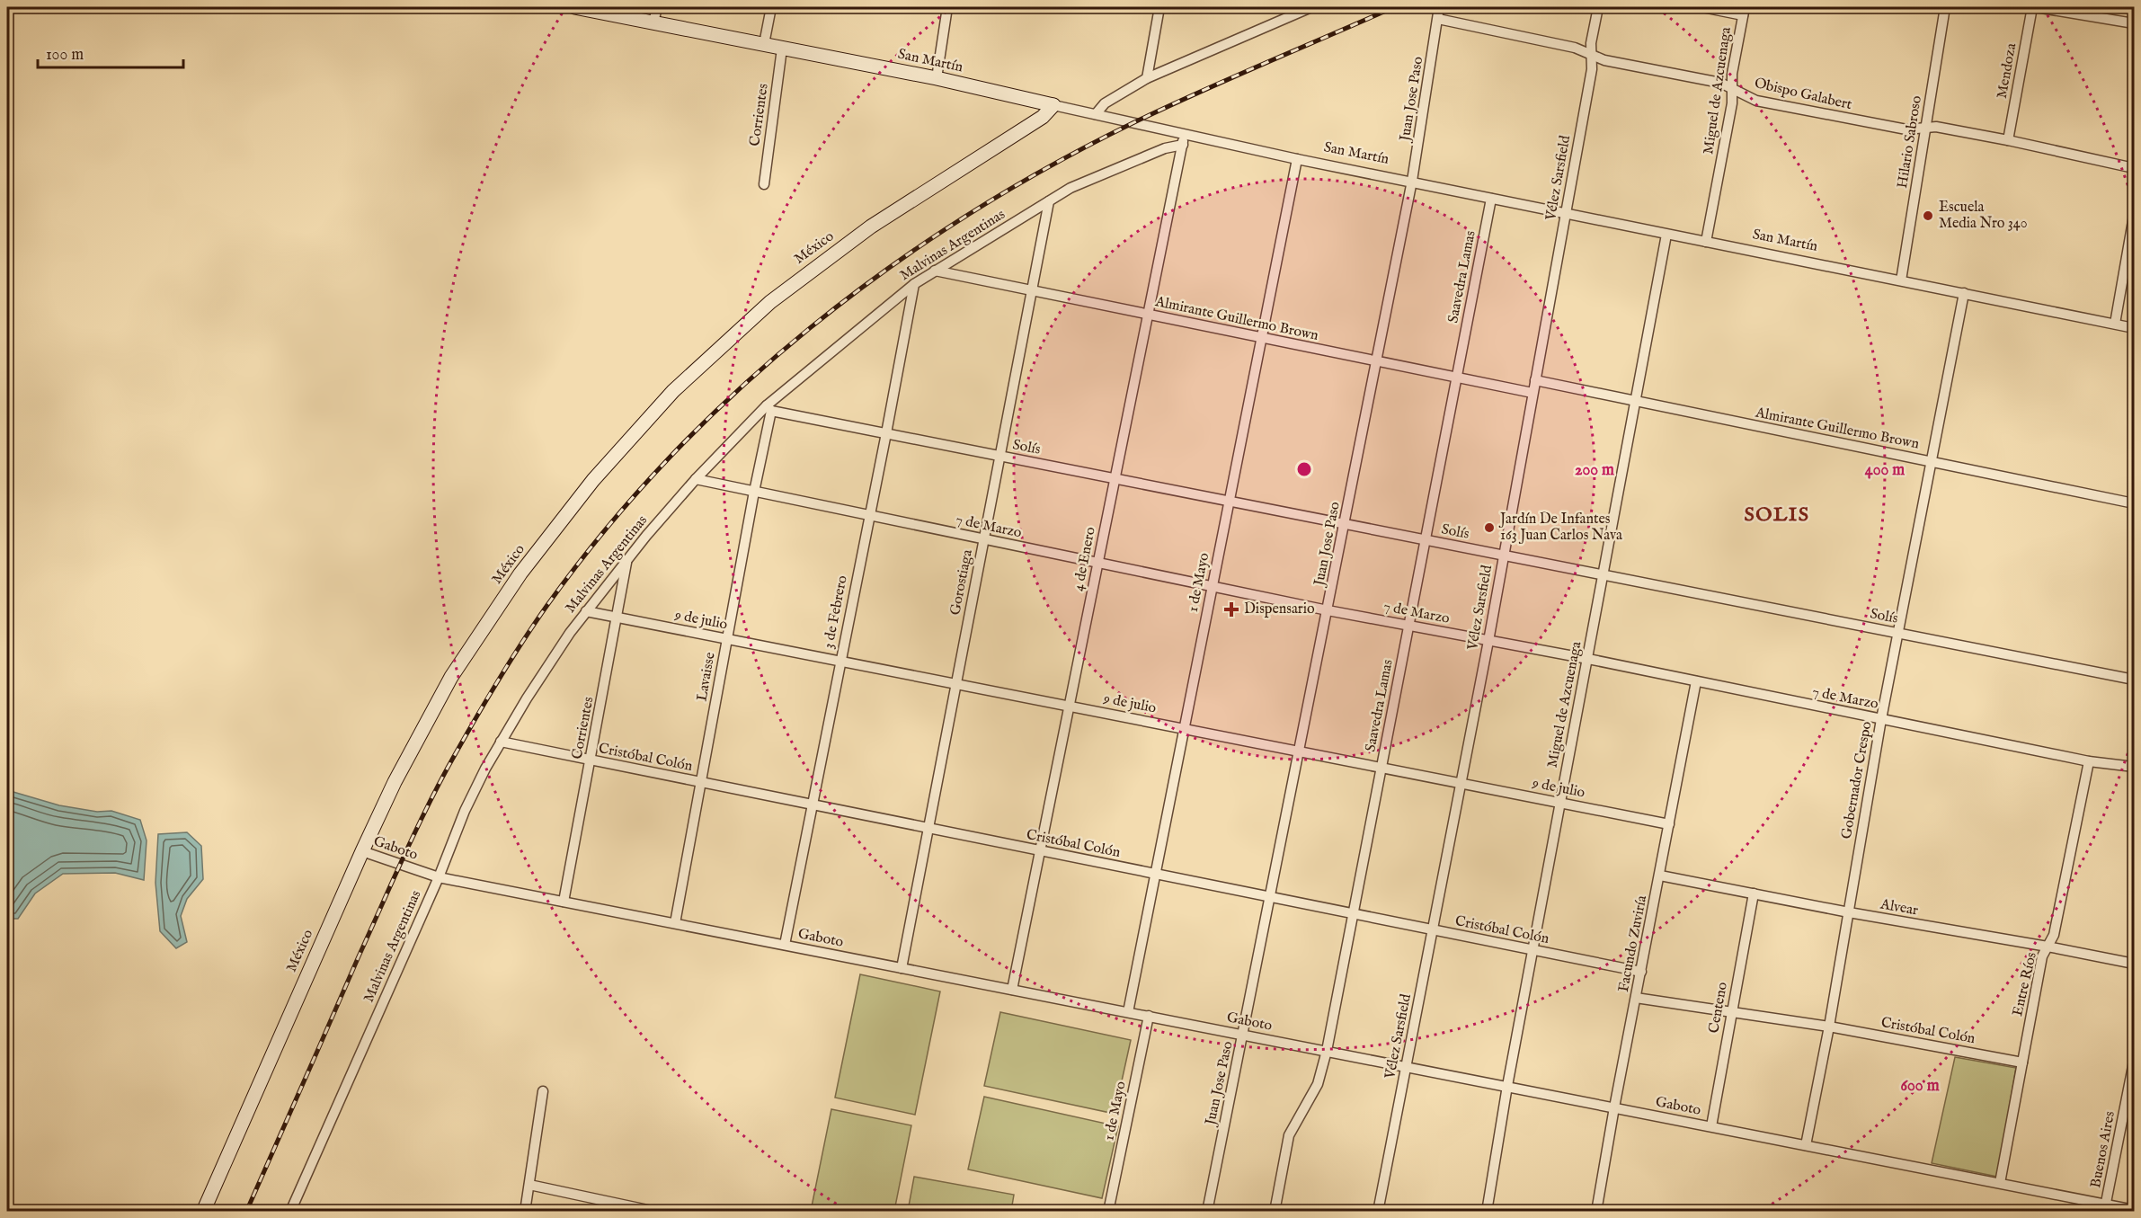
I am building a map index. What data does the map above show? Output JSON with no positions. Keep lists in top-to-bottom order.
{
  "streets": {
    "street": [
      "San Martín",
      "Mendoza",
      "Miguel de Azcuenaga",
      "Obispo Galabert",
      "Juan Jose Paso",
      "Corrientes",
      "Hilario Sabroso",
      "Vélez Sarsfield",
      "Malvinas Argentinas",
      "México",
      "Saavedra Lamas",
      "Almirante Guillermo Brown",
      "Solís",
      "7 de Marzo",
      "4 de Enero",
      "Gorostiaga",
      "1 de Mayo",
      "3 de Febrero",
      "9 de julio",
      "Lavaisse",
      "Cristóbal Colón",
      "Gobernador Crespo",
      "Gaboto",
      "Alvear",
      "Facundo Zuviría",
      "Entre Ríos",
      "Centeno",
      "Buenos Aires"
    ]
  },
  "crossings": [
    ["San Martín", "Miguel de Azcuenaga"],
    ["San Martín", "Juan Jose Paso"],
    ["San Martín", "Corrientes"],
    ["San Martín", "Hilario Sabroso"],
    ["San Martín", "Vélez Sarsfield"],
    ["San Martín", "Malvinas Argentinas"],
    ["San Martín", "México"],
    ["San Martín", "Saavedra Lamas"],
    ["San Martín", "4 de Enero"],
    ["San Martín", "1 de Mayo"],
    ["San Martín", "Gobernador Crespo"],
    ["Mendoza", "Obispo Galabert"],
    ["Miguel de Azcuenaga", "Obispo Galabert"],
    ["Miguel de Azcuenaga", "Almirante Guillermo Brown"],
    ["Miguel de Azcuenaga", "Solís"],
    ["Miguel de Azcuenaga", "7 de Marzo"],
    ["Miguel de Azcuenaga", "9 de julio"],
    ["Miguel de Azcuenaga", "Cristóbal Colón"],
    ["Miguel de Azcuenaga", "Gaboto"],
    ["Obispo Galabert", "Juan Jose Paso"],
    ["Obispo Galabert", "Hilario Sabroso"],
    ["Obispo Galabert", "Vélez Sarsfield"],
    ["Juan Jose Paso", "Almirante Guillermo Brown"],
    ["Juan Jose Paso", "Solís"],
    ["Juan Jose Paso", "7 de Marzo"],
    ["Juan Jose Paso", "9 de julio"],
    ["Juan Jose Paso", "Cristóbal Colón"],
    ["Juan Jose Paso", "Gaboto"],
    ["Corrientes", "Malvinas Argentinas"],
    ["Corrientes", "9 de julio"],
    ["Corrientes", "Cristóbal Colón"],
    ["Corrientes", "Gaboto"],
    ["Vélez Sarsfield", "Almirante Guillermo Brown"],
    ["Vélez Sarsfield", "Solís"],
    ["Vélez Sarsfield", "7 de Marzo"],
    ["Vélez Sarsfield", "9 de julio"],
    ["Vélez Sarsfield", "Cristóbal Colón"],
    ["Vélez Sarsfield", "Gaboto"],
    ["Malvinas Argentinas", "Almirante Guillermo Brown"],
    ["Malvinas Argentinas", "Solís"],
    ["Malvinas Argentinas", "7 de Marzo"],
    ["Malvinas Argentinas", "4 de Enero"],
    ["Malvinas Argentinas", "Gorostiaga"],
    ["Malvinas Argentinas", "3 de Febrero"],
    ["Malvinas Argentinas", "9 de julio"],
    ["Malvinas Argentinas", "Lavaisse"],
    ["Malvinas Argentinas", "Cristóbal Colón"],
    ["Malvinas Argentinas", "Gaboto"],
    ["México", "Gaboto"],
    ["Saavedra Lamas", "Almirante Guillermo Brown"],
    ["Saavedra Lamas", "Solís"],
    ["Saavedra Lamas", "7 de Marzo"],
    ["Saavedra Lamas", "9 de julio"],
    ["Saavedra Lamas", "Cristóbal Colón"],
    ["Saavedra Lamas", "Gaboto"],
    ["Almirante Guillermo Brown", "4 de Enero"],
    ["Almirante Guillermo Brown", "Gorostiaga"],
    ["Almirante Guillermo Brown", "1 de Mayo"],
    ["Almirante Guillermo Brown", "Gobernador Crespo"],
    ["Solís", "4 de Enero"],
    ["Solís", "Gorostiaga"],
    ["Solís", "1 de Mayo"],
    ["Solís", "3 de Febrero"],
    ["Solís", "Lavaisse"],
    ["Solís", "Gobernador Crespo"],
    ["7 de Marzo", "4 de Enero"],
    ["7 de Marzo", "Gorostiaga"],
    ["7 de Marzo", "1 de Mayo"],
    ["7 de Marzo", "3 de Febrero"],
    ["7 de Marzo", "Lavaisse"],
    ["7 de Marzo", "Gobernador Crespo"],
    ["7 de Marzo", "Facundo Zuviría"],
    ["7 de Marzo", "Entre Ríos"],
    ["4 de Enero", "9 de julio"],
    ["4 de Enero", "Cristóbal Colón"],
    ["4 de Enero", "Gaboto"],
    ["Gorostiaga", "9 de julio"],
    ["Gorostiaga", "Cristóbal Colón"],
    ["Gorostiaga", "Gaboto"],
    ["1 de Mayo", "9 de julio"],
    ["1 de Mayo", "Cristóbal Colón"],
    ["1 de Mayo", "Gaboto"],
    ["3 de Febrero", "9 de julio"],
    ["3 de Febrero", "Cristóbal Colón"],
    ["3 de Febrero", "Gaboto"],
    ["9 de julio", "Lavaisse"],
    ["9 de julio", "Facundo Zuviría"],
    ["Lavaisse", "Cristóbal Colón"],
    ["Lavaisse", "Gaboto"],
    ["Cristóbal Colón", "Gobernador Crespo"],
    ["Cristóbal Colón", "Facundo Zuviría"],
    ["Cristóbal Colón", "Entre Ríos"],
    ["Cristóbal Colón", "Centeno"],
    ["Gobernador Crespo", "Gaboto"],
    ["Gobernador Crespo", "Alvear"],
    ["Gaboto", "Facundo Zuviría"],
    ["Gaboto", "Entre Ríos"],
    ["Gaboto", "Centeno"],
    ["Gaboto", "Buenos Aires"],
    ["Alvear", "Facundo Zuviría"],
    ["Alvear", "Entre Ríos"],
    ["Alvear", "Centeno"]
  ],
  "districts": ["SOLIS"],
  "places": {
    "other": ["Escuela Media Nro 340", "Jardín De Infantes 163 Juan Carlos Nava"],
    "health": ["Dispensario"]
  },
  "scale_bar": "100 m",
  "rings": ["200 m", "400 m", "600 m"]
}
